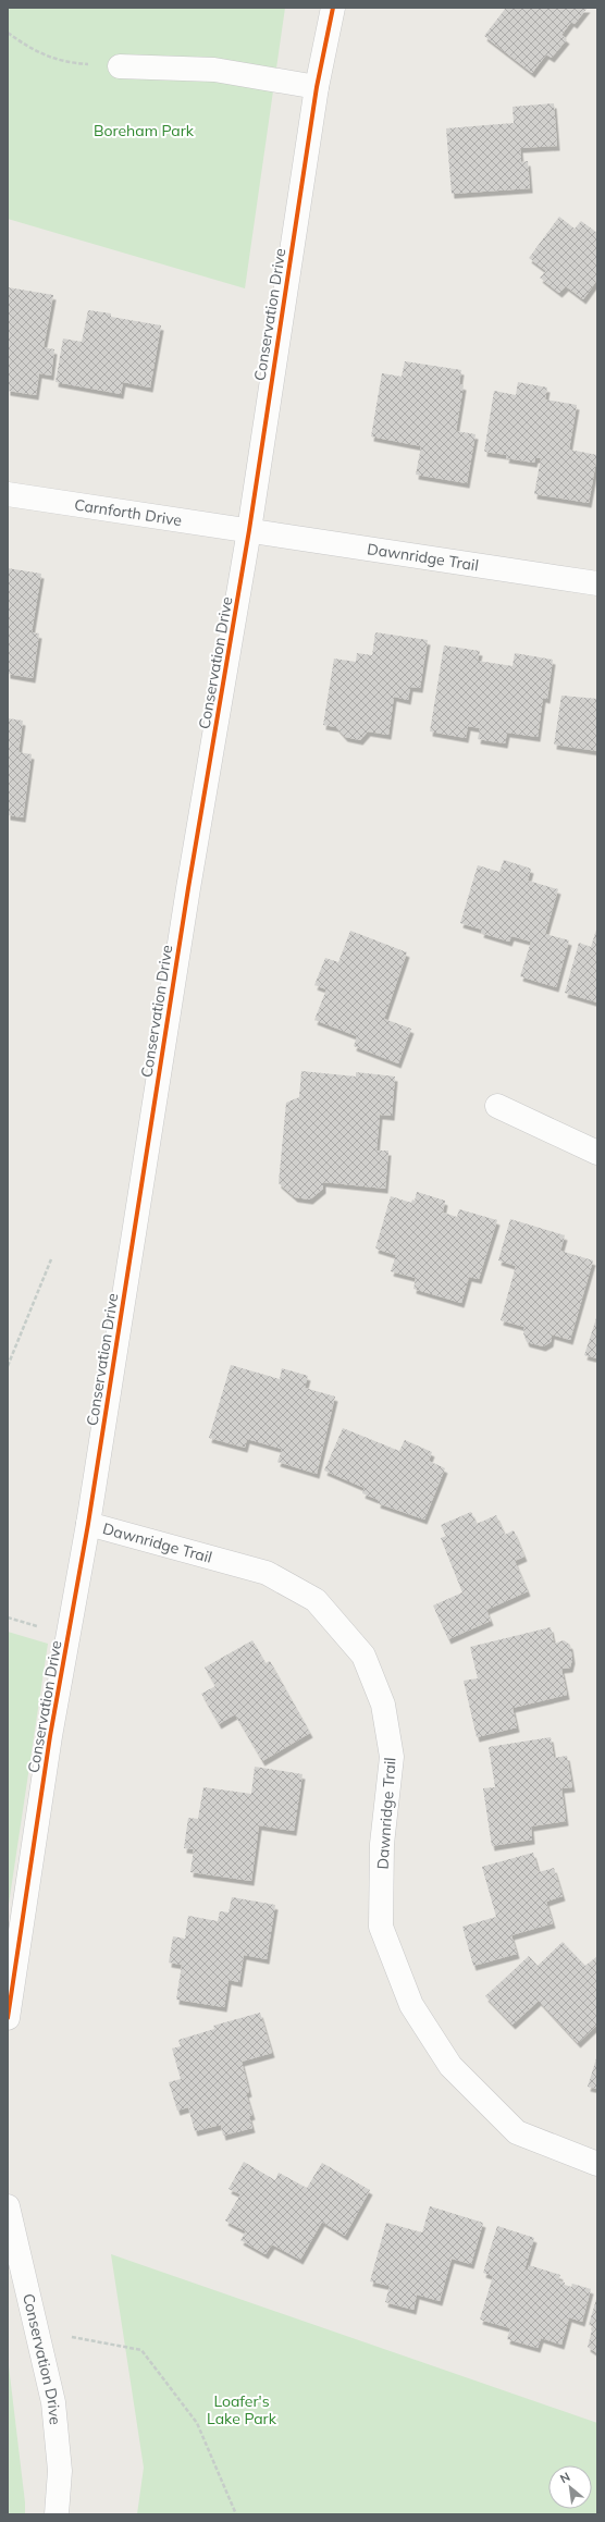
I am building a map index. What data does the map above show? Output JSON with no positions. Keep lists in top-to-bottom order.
{
  "streets": {
    "street": ["Conservation Drive", "Carnforth Drive", "Dawnridge Trail"]
  },
  "crossings": [
    ["Conservation Drive", "Carnforth Drive"],
    ["Conservation Drive", "Dawnridge Trail"],
    ["Carnforth Drive", "Dawnridge Trail"]
  ],
  "parks": ["Boreham Park", "Loafer's Lake Park"],
  "north": "top left"
}
